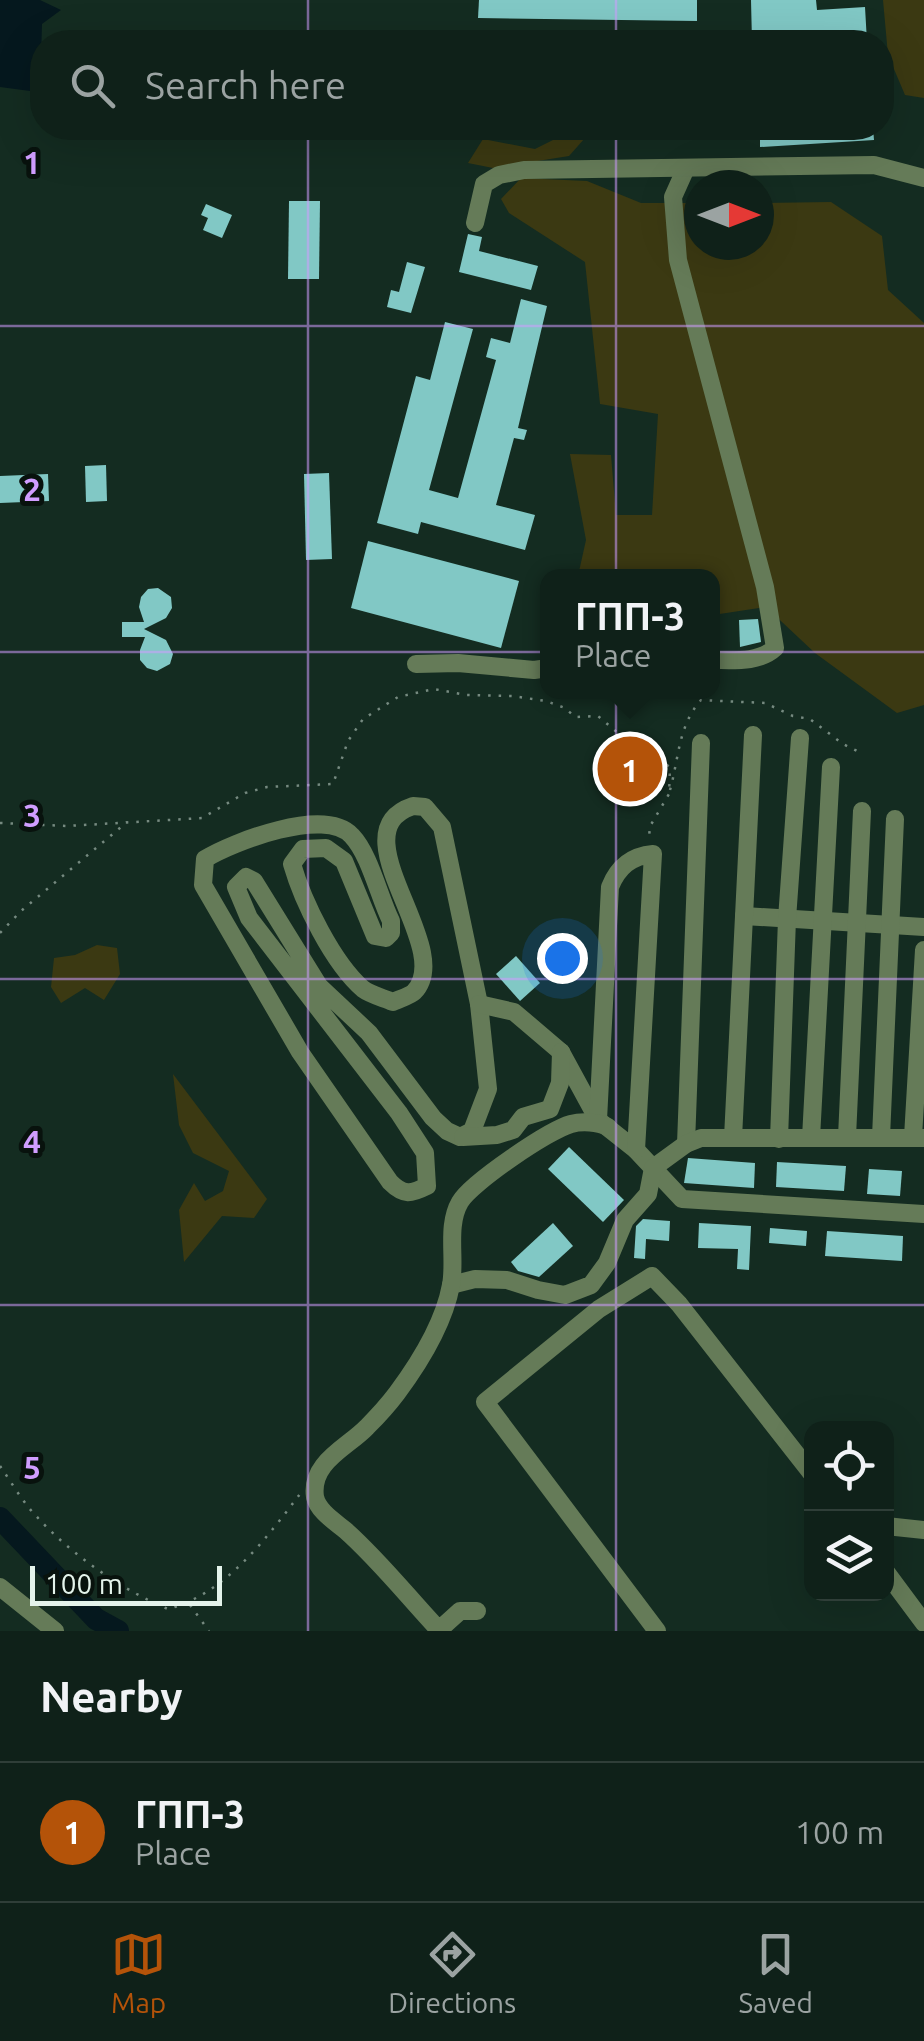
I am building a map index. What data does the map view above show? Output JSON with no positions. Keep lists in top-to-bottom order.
{
  "scale_bar": "100 m",
  "north": "right",
  "page": {
    "search": "Search here",
    "popup": ["ГПП-3", "Place"],
    "pins": "1",
    "scale": "100 m",
    "heading": "Nearby",
    "list": [
      {
        "mark": "1",
        "name": "ГПП-3",
        "note": "Place",
        "value": "100 m"
      }
    ],
    "nav": ["Map", "Directions", "Saved"]
  },
  "grid": {
    "rows": [
      "1",
      "2",
      "3",
      "4",
      "5"
    ]
  }
}
